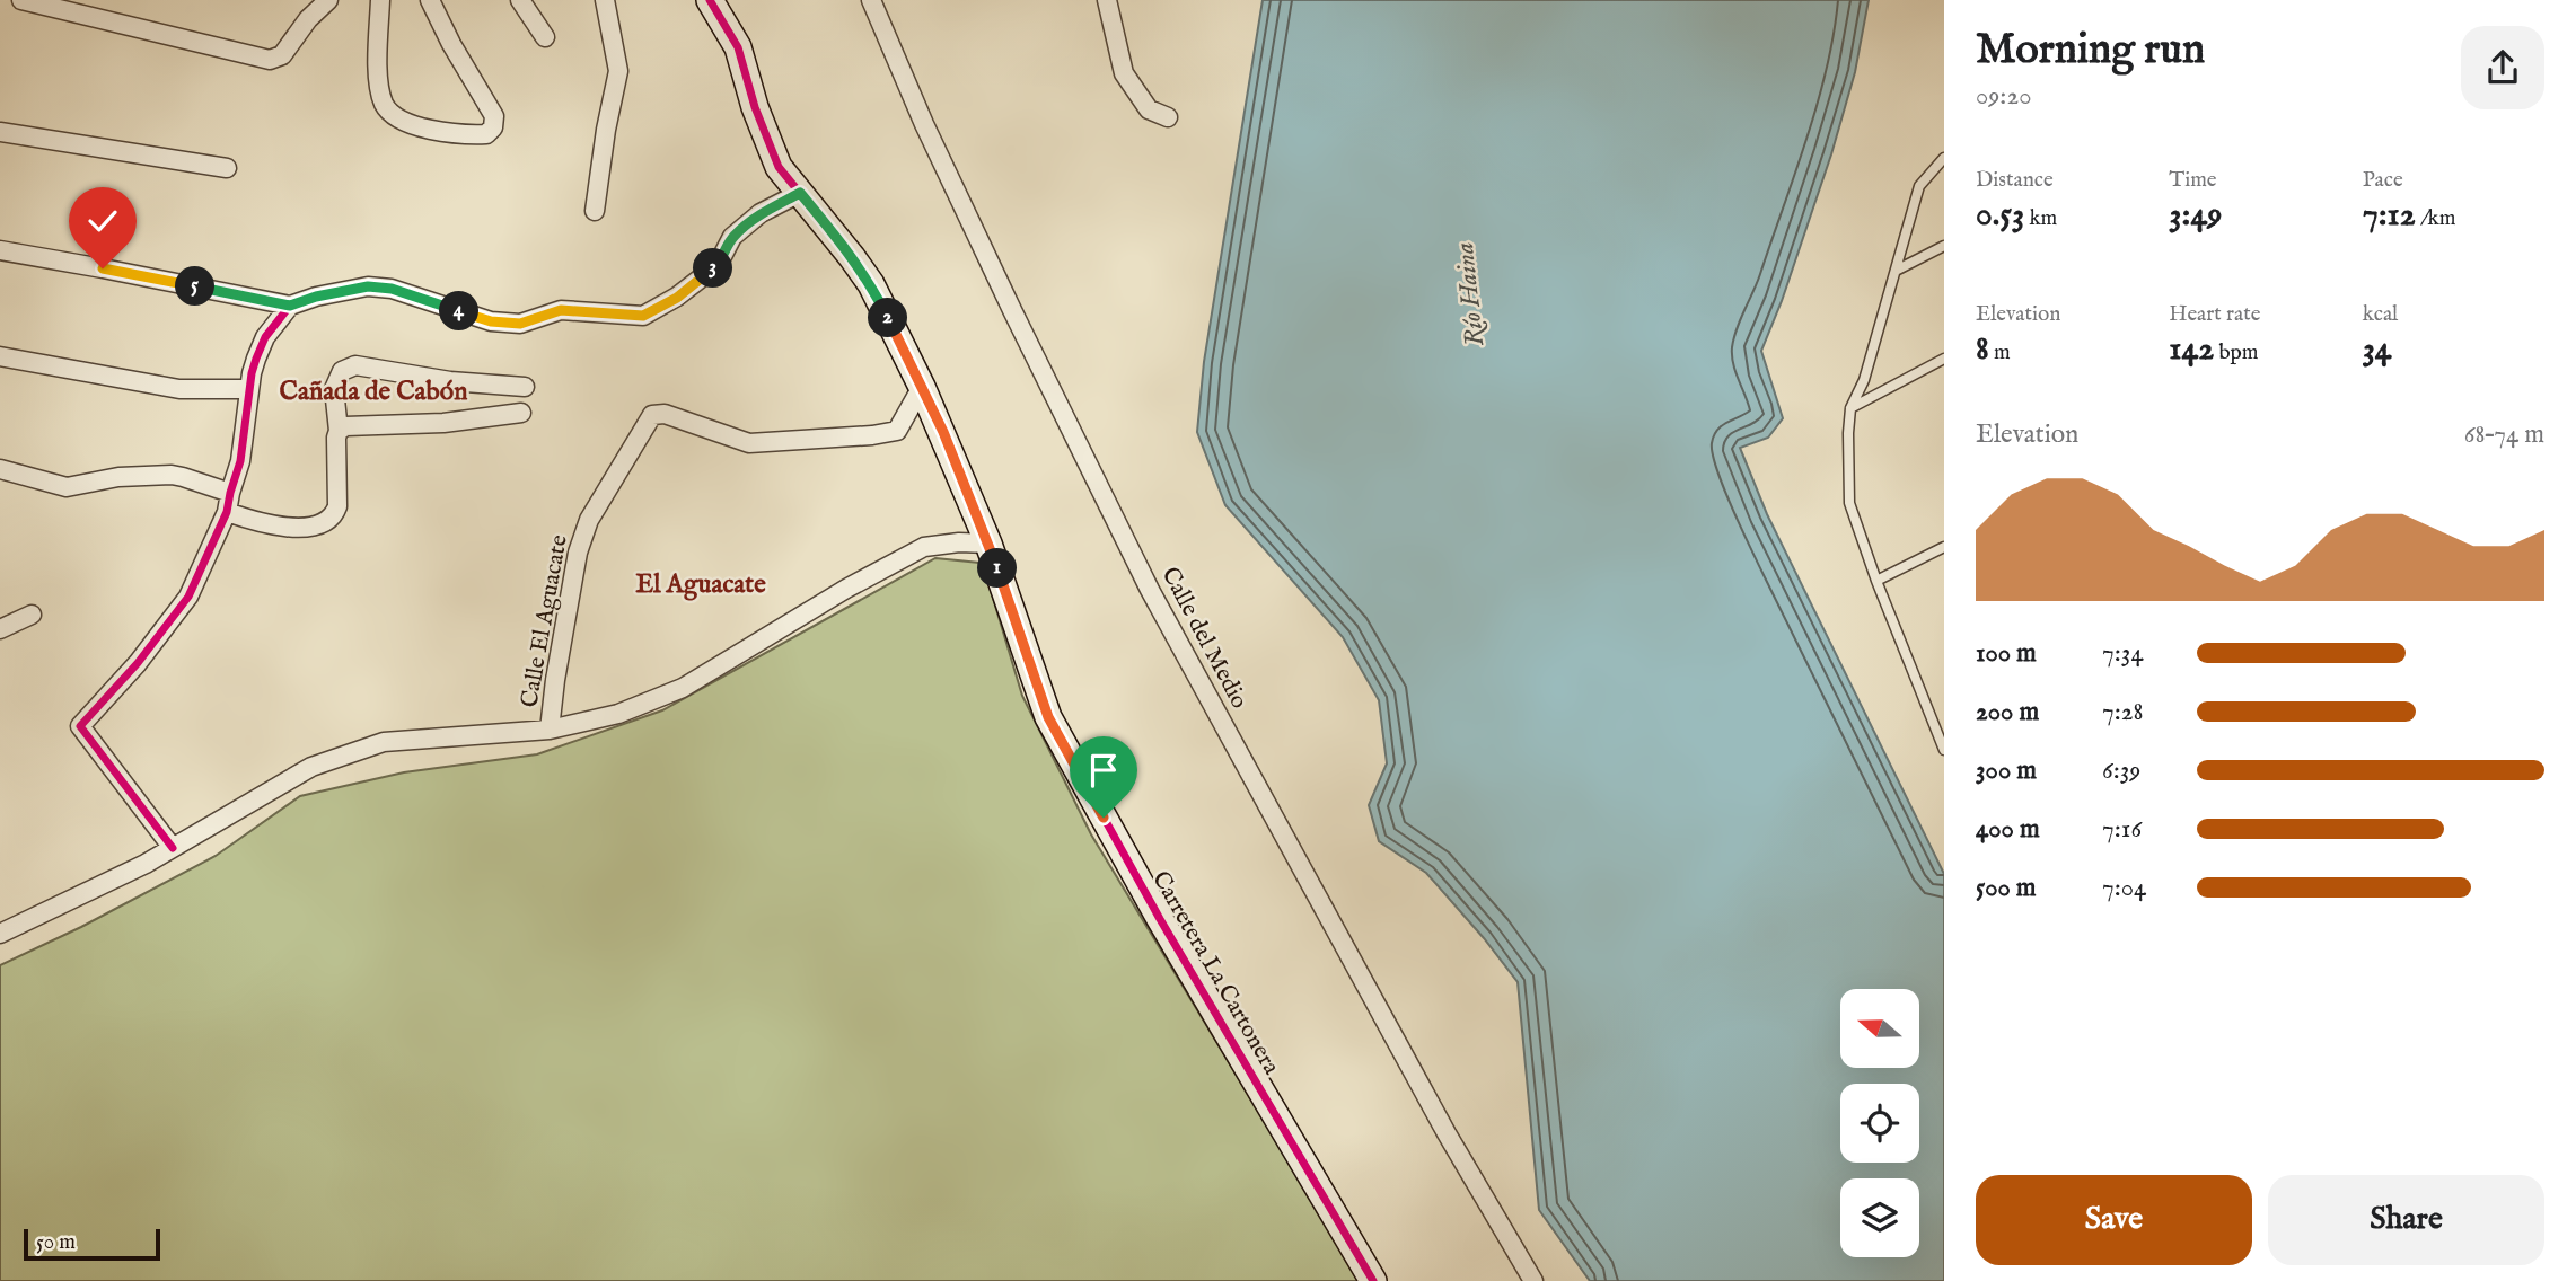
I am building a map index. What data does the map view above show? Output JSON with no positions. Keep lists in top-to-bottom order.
{
  "streets": {
    "street": ["Calle El Aguacate", "Calle del Medio", "Carretera La Cartonera"]
  },
  "crossings": [
    ["Calle El Aguacate", "Carretera La Cartonera"]
  ],
  "districts": ["Cañada de Cabón", "El Aguacate"],
  "water": ["Río Haina"],
  "scale_bar": "50 m",
  "north": "left",
  "page": {
    "heading": ["Morning run", "09:20"],
    "stats": [
      ["Distance", "0.53 km"],
      ["Time", "3:49"],
      ["Pace", "7:12 /km"],
      ["Elevation", "8 m"],
      ["Heart rate", "142 bpm"],
      ["kcal", "34"]
    ],
    "pins": [
      "3",
      "5",
      "4",
      "2",
      "1"
    ],
    "chart": ["Elevation", "68–74 m"],
    "list": [
      {
        "name": "100 m",
        "note": "7:34"
      },
      {
        "name": "200 m",
        "note": "7:28"
      },
      {
        "name": "300 m",
        "note": "6:39"
      },
      {
        "name": "400 m",
        "note": "7:16"
      },
      {
        "name": "500 m",
        "note": "7:04"
      }
    ],
    "buttons": ["Save", "Share"],
    "scale": "50 m"
  }
}
